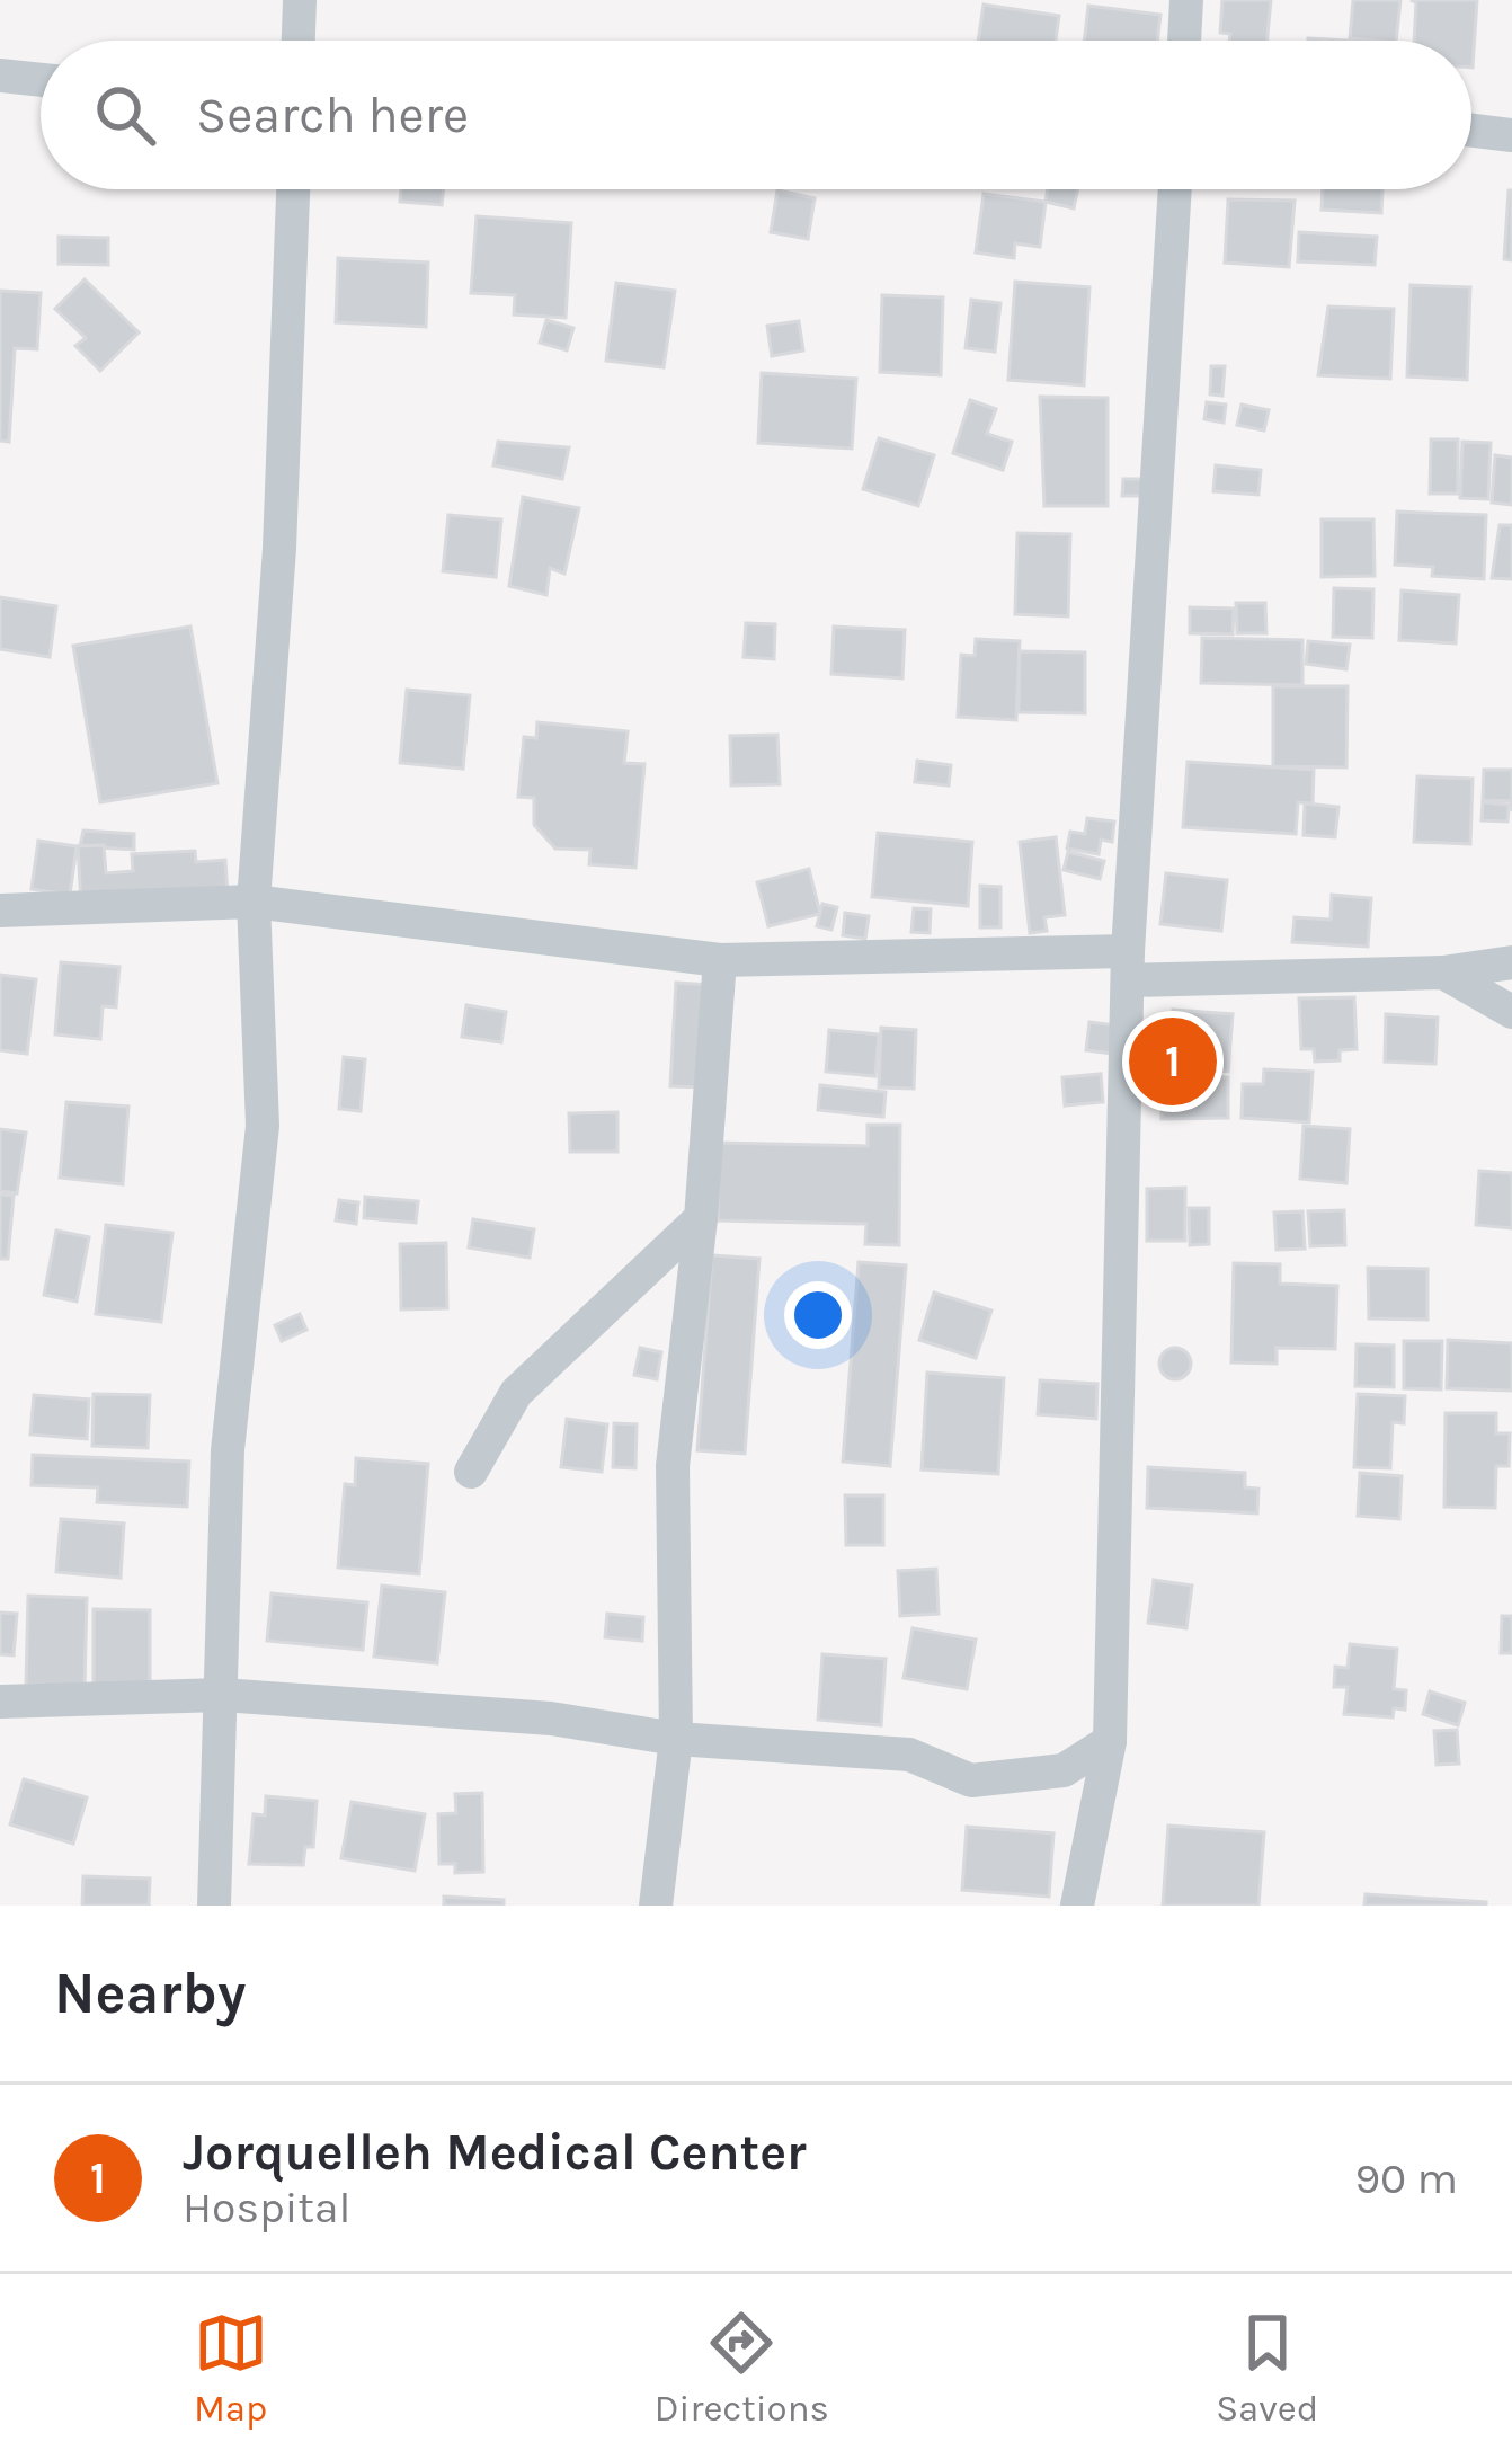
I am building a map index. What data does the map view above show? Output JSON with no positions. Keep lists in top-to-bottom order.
{
  "page": {
    "search": "Search here",
    "pins": "1",
    "heading": "Nearby",
    "list": [
      {
        "mark": "1",
        "name": "Jorquelleh Medical Center",
        "note": "Hospital",
        "value": "90 m"
      }
    ],
    "nav": ["Map", "Directions", "Saved"]
  }
}
